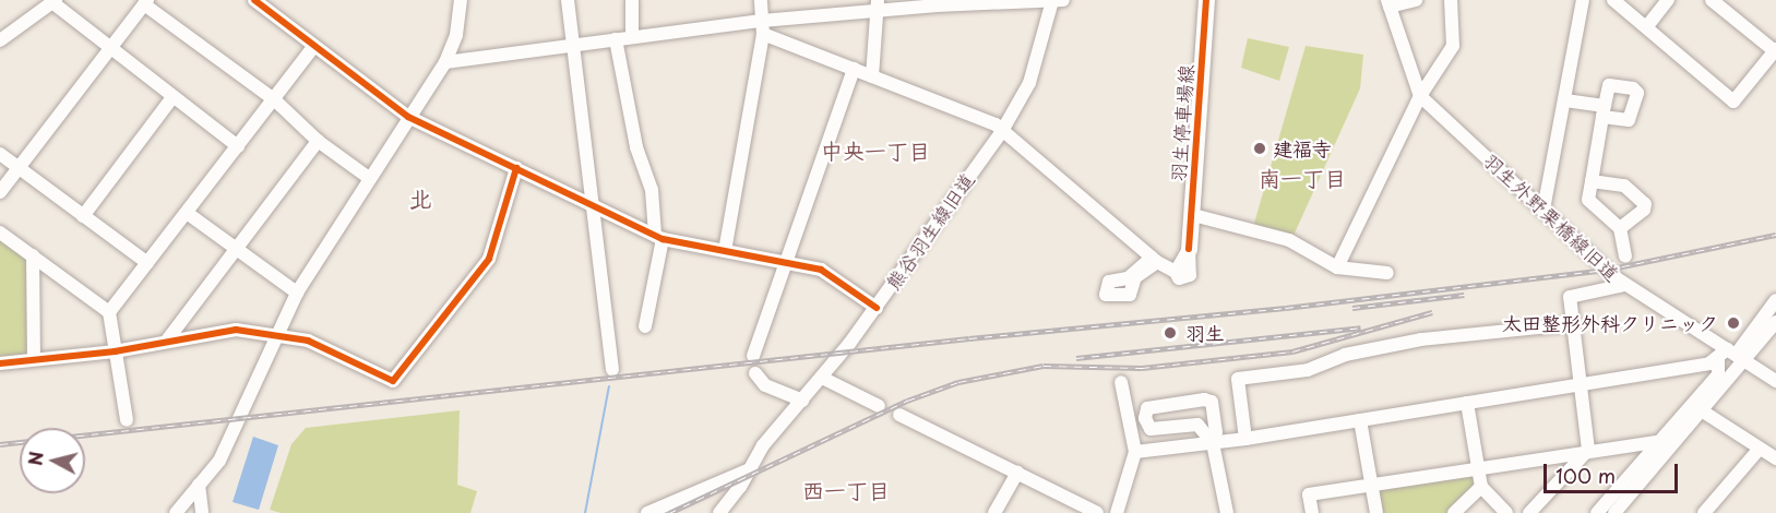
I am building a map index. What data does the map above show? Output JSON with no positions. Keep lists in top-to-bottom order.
{
  "streets": {
    "main road": ["羽生停車場線"],
    "street": ["羽生外野栗橋線旧道", "熊谷羽生線旧道"]
  },
  "districts": [
    "中央一丁目",
    "南一丁目",
    "北",
    "西一丁目"
  ],
  "places": ["建福寺", "太田整形外科クリニック", "羽生"],
  "scale_bar": "100 m",
  "north": "left"
}
